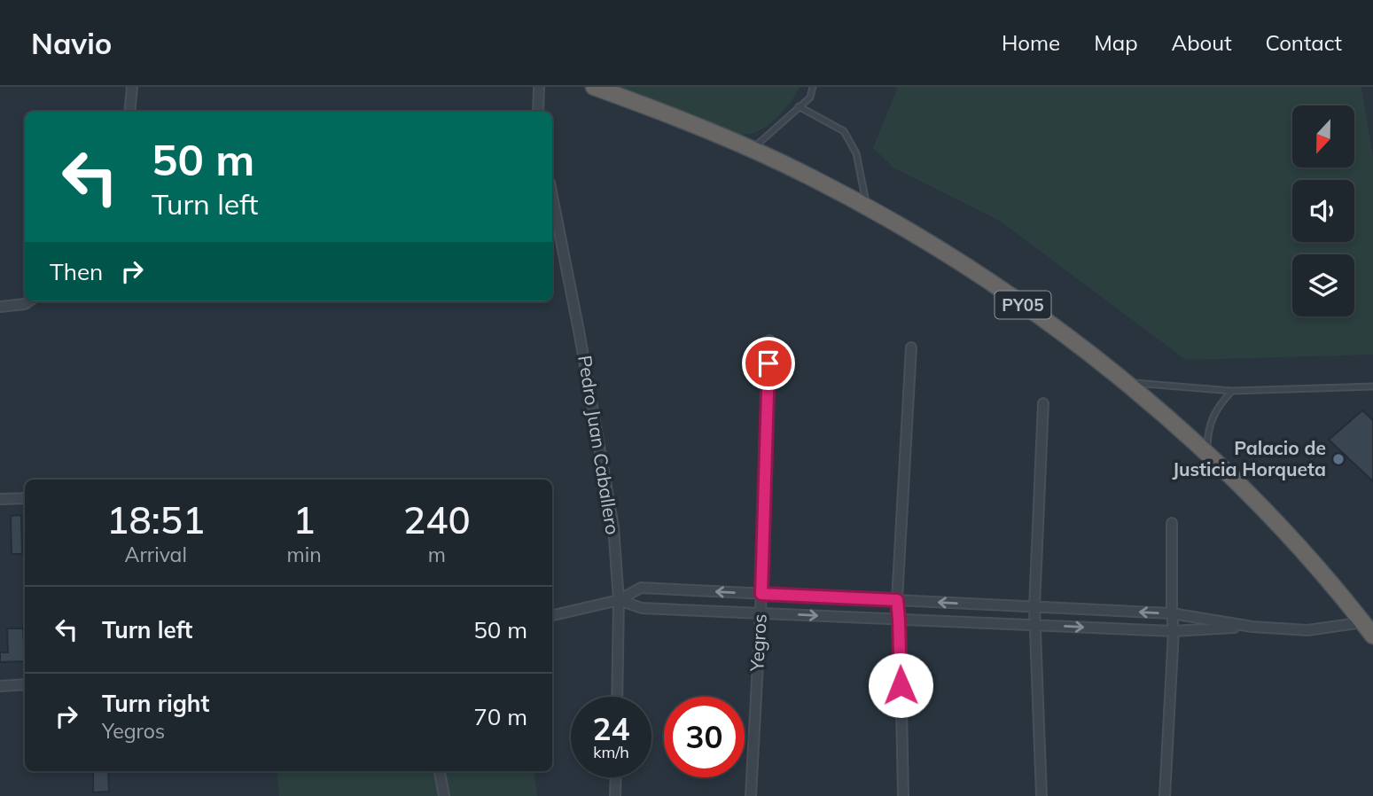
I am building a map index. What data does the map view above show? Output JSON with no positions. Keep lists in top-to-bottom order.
{
  "streets": {
    "highway": ["PY05"],
    "street": ["Pedro Juan Caballero", "Yegros"]
  },
  "places": ["Palacio de Justicia Horqueta"],
  "north": "bottom",
  "page": {
    "header": "Navio",
    "nav": [
      "Home",
      "Map",
      "About",
      "Contact"
    ],
    "turn": ["50 m", "Turn left"],
    "then": "Then",
    "eta": [
      "18:51",
      "Arrival",
      "1",
      "min",
      "240",
      "m"
    ],
    "list": [
      {
        "name": "Turn left",
        "value": "50 m"
      },
      {
        "name": "Turn right",
        "note": "Yegros",
        "value": "70 m"
      }
    ],
    "speed": "24 km/h",
    "limit": "30"
  }
}
